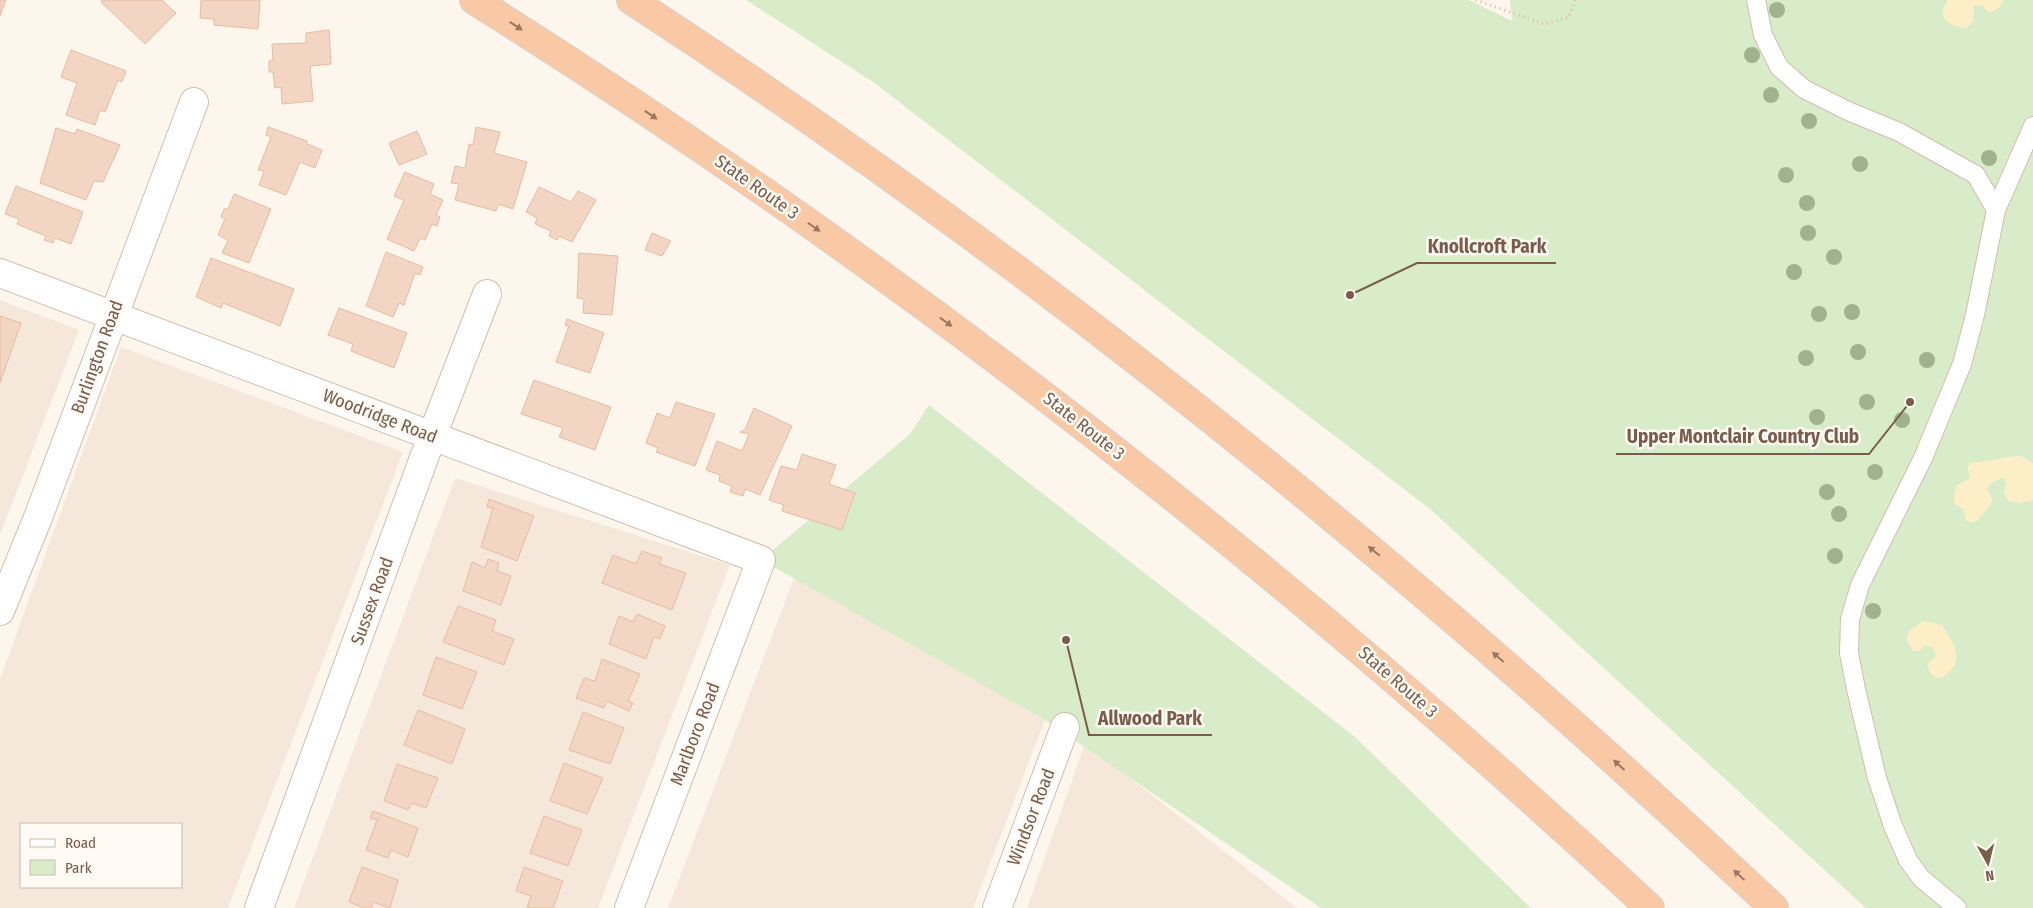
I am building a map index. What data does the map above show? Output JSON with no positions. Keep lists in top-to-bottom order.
{
  "streets": {
    "highway": ["State Route 3"],
    "street": [
      "Burlington Road",
      "Woodridge Road",
      "Sussex Road",
      "Marlboro Road",
      "Windsor Road"
    ]
  },
  "crossings": [
    ["Burlington Road", "Woodridge Road"],
    ["Woodridge Road", "Sussex Road"],
    ["Woodridge Road", "Marlboro Road"]
  ],
  "places": ["Knollcroft Park", "Upper Montclair Country Club", "Allwood Park"],
  "legend": ["Road", "Park"],
  "north": "bottom"
}
